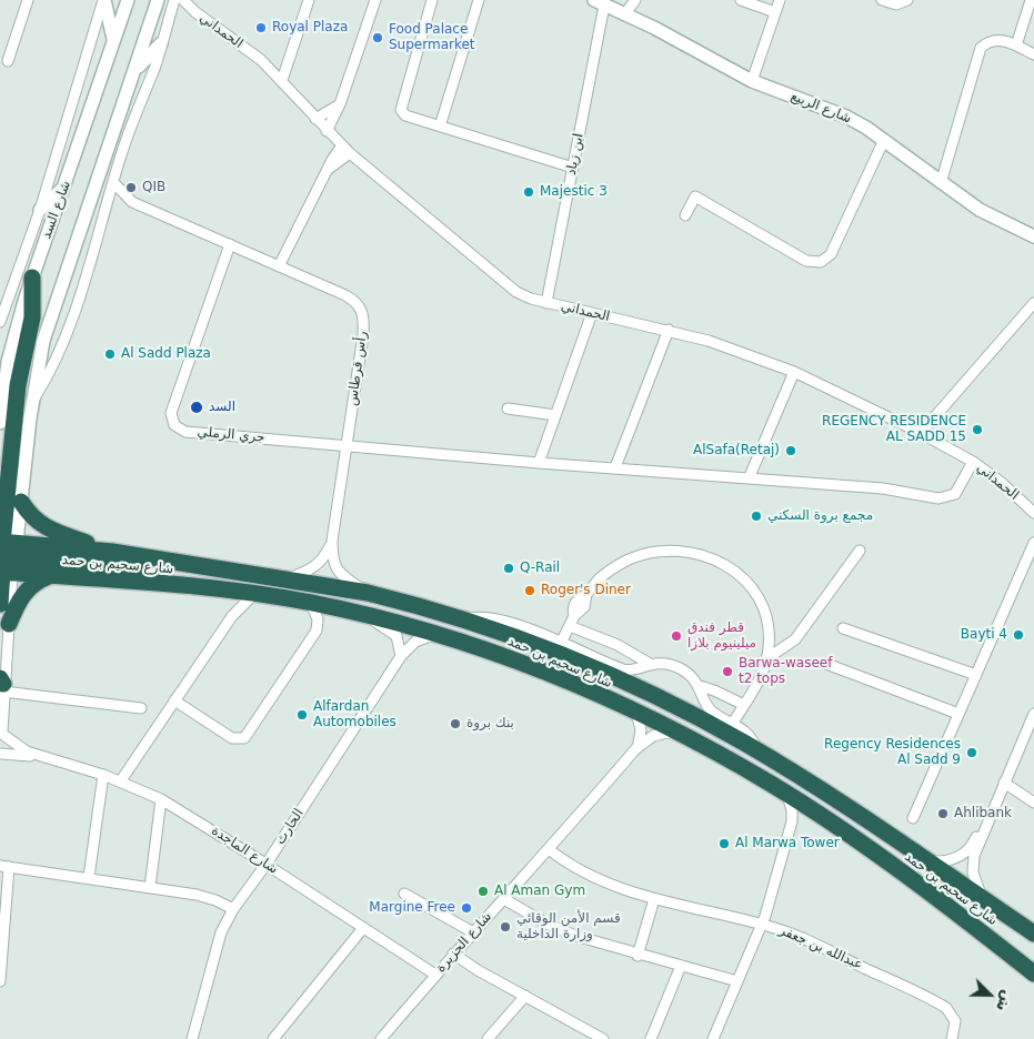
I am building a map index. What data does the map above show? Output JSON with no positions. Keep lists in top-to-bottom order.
{
  "streets": {
    "highway": ["شارع سحيم بن حمد"],
    "main road": ["شارع الربيع", "شارع السد"],
    "street": [
      "الحمداني",
      "ابن زياد",
      "رأس قرطاس",
      "جري الرملي",
      "الحارث",
      "شارع الماجدة",
      "شارع الجزيرة",
      "عبدالله بن جعفر"
    ]
  },
  "crossings": [
    ["الحمداني", "ابن زياد"],
    ["شارع الربيع", "ابن زياد"],
    ["رأس قرطاس", "جري الرملي"],
    ["رأس قرطاس", "شارع سحيم بن حمد"],
    ["شارع سحيم بن حمد", "الحارث"],
    ["شارع سحيم بن حمد", "شارع الجزيرة"],
    ["الحارث", "شارع الماجدة"],
    ["شارع الماجدة", "شارع الجزيرة"],
    ["شارع الجزيرة", "عبدالله بن جعفر"]
  ],
  "places": [
    "Royal Plaza",
    "Food Palace Supermarket",
    "QIB",
    "Majestic 3",
    "Al Sadd Plaza",
    "السد",
    "REGENCY RESIDENCE AL SADD 15",
    "AlSafa(Retaj)",
    "مجمع بروة السكني",
    "Q-Rail",
    "Roger's Diner",
    "Bayti 4",
    "قطر فندق ميلينيوم بلازا",
    "Barwa-waseef t2 tops",
    "Alfardan Automobiles",
    "بنك بروة",
    "Regency Residences Al Sadd 9",
    "Ahlibank",
    "Al Marwa Tower",
    "Al Aman Gym",
    "Margine Free",
    "قسم الأمن الوقائي وزارة الداخلية"
  ],
  "north": "bottom right"
}
